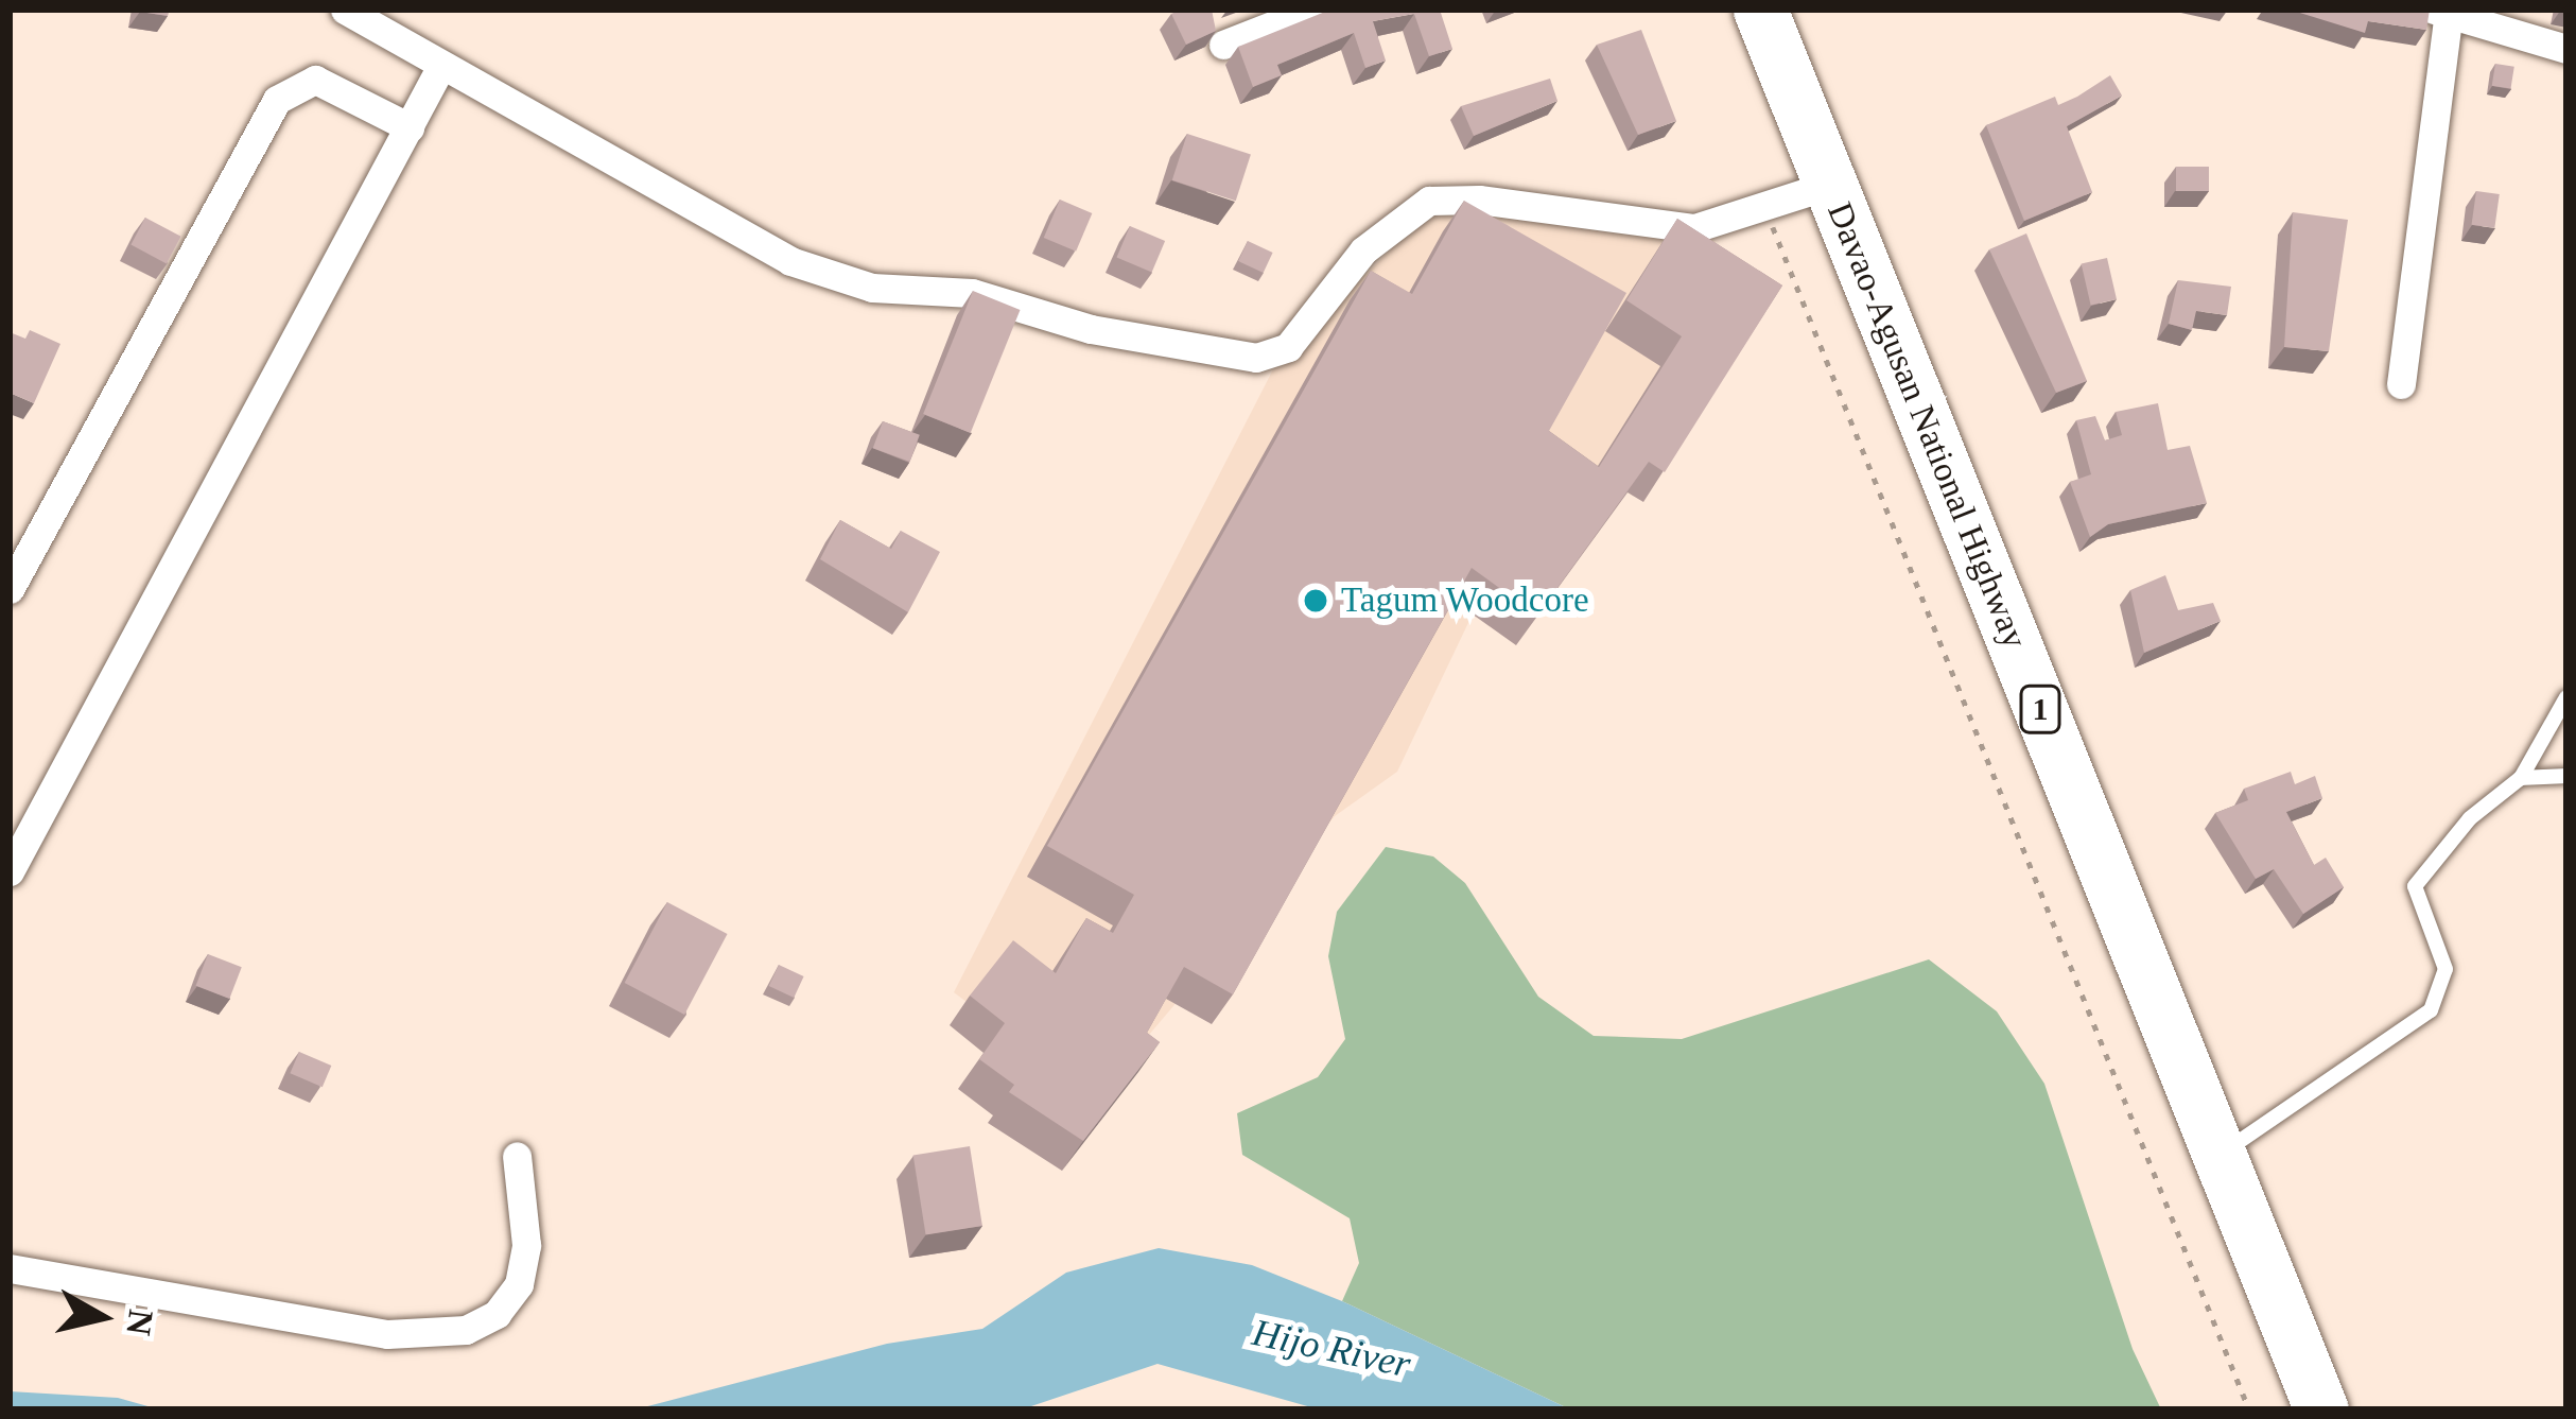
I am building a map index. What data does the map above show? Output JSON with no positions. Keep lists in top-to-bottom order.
{
  "streets": {
    "highway": ["Davao-Agusan National Highway", "1"]
  },
  "water": ["Hijo River"],
  "places": ["Tagum Woodcore"],
  "north": "right"
}
